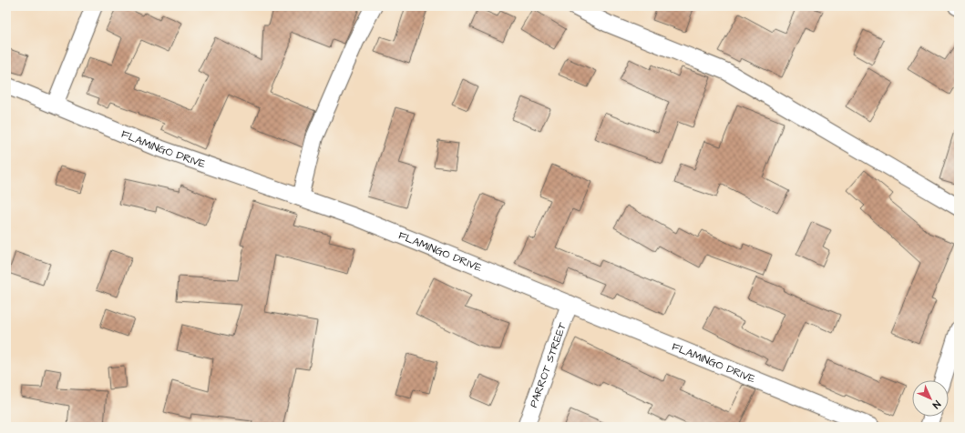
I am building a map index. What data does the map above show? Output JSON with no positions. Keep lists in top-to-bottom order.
{
  "streets": {
    "street": ["FLAMINGO DRIVE", "PARROT STREET"]
  },
  "crossings": [
    ["FLAMINGO DRIVE", "PARROT STREET"]
  ],
  "north": "bottom right"
}
